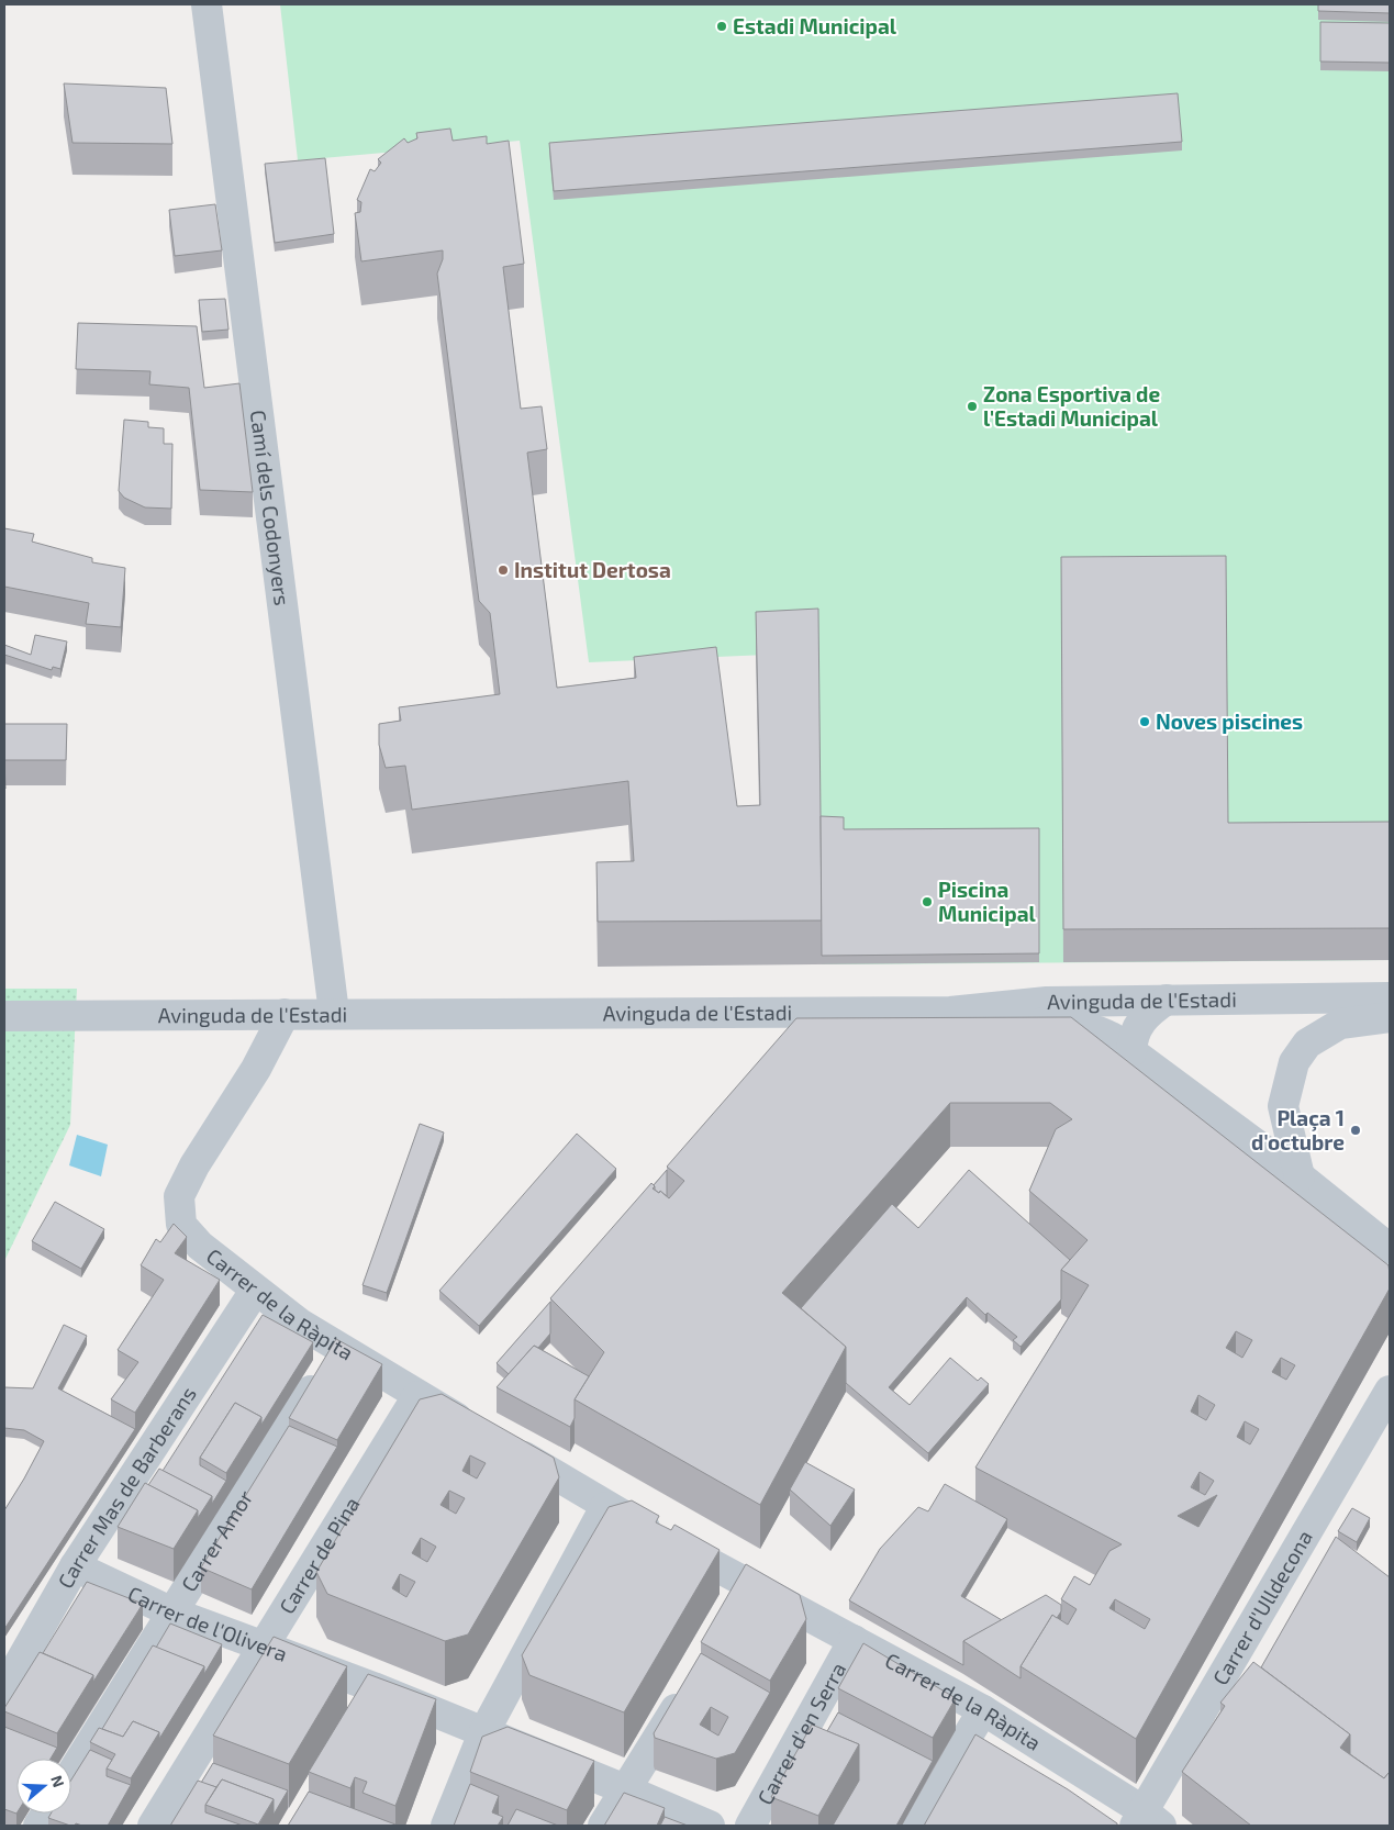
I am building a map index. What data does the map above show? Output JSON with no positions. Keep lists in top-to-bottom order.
{
  "streets": {
    "street": [
      "Camí dels Codonyers",
      "Avinguda de l'Estadi",
      "Carrer de la Ràpita",
      "Carrer Mas de Barberans",
      "Carrer Amor",
      "Carrer de Pina",
      "Carrer d'Ulldecona",
      "Carrer de l'Olivera",
      "Carrer d'en Serra"
    ]
  },
  "crossings": [
    ["Camí dels Codonyers", "Avinguda de l'Estadi"],
    ["Avinguda de l'Estadi", "Carrer de la Ràpita"],
    ["Carrer de la Ràpita", "Carrer Mas de Barberans"],
    ["Carrer de la Ràpita", "Carrer Amor"],
    ["Carrer de la Ràpita", "Carrer de Pina"],
    ["Carrer de la Ràpita", "Carrer d'Ulldecona"],
    ["Carrer de la Ràpita", "Carrer d'en Serra"],
    ["Carrer Mas de Barberans", "Carrer de l'Olivera"],
    ["Carrer Amor", "Carrer de l'Olivera"],
    ["Carrer de Pina", "Carrer de l'Olivera"]
  ],
  "places": [
    "Estadi Municipal",
    "Zona Esportiva de l'Estadi Municipal",
    "Institut Dertosa",
    "Noves piscines",
    "Piscina Municipal",
    "Plaça 1 d'octubre"
  ],
  "north": "right"
}
